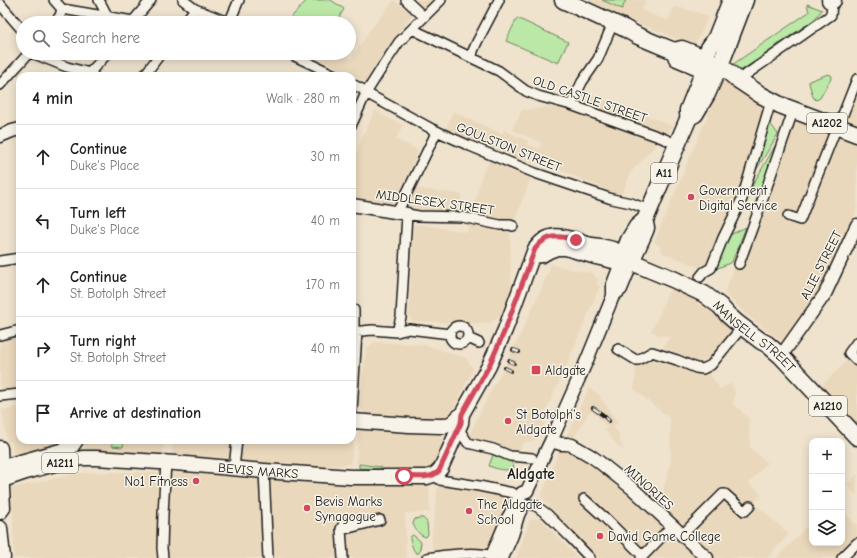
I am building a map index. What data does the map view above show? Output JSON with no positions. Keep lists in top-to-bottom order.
{
  "streets": {
    "highway": [
      "A1202",
      "A11",
      "MANSELL STREET",
      "A1210"
    ],
    "main road": ["A1211", "BEVIS MARKS"],
    "street": [
      "OLD CASTLE STREET",
      "GOULSTON STREET",
      "MIDDLESEX STREET",
      "ALIE STREET",
      "MINORIES"
    ]
  },
  "crossings": [
    ["OLD CASTLE STREET", "A11"],
    ["A1202", "A11"],
    ["GOULSTON STREET", "A11"],
    ["A11", "MANSELL STREET"],
    ["ALIE STREET", "MANSELL STREET"],
    ["A1211", "BEVIS MARKS"]
  ],
  "districts": ["Aldgate"],
  "places": {
    "other": [
      "Government Digital Service",
      "St Botolph's Aldgate",
      "No1 Fitness",
      "Bevis Marks Synagogue",
      "The Aldgate School",
      "David Game College"
    ],
    "transit": ["Aldgate"]
  },
  "page": {
    "search": "Search here",
    "heading": ["4 min", "Walk · 280 m"],
    "list": [
      ["Continue", "Duke's Place", "30 m"],
      ["Turn left", "Duke's Place", "40 m"],
      ["Continue", "St. Botolph Street", "170 m"],
      ["Turn right", "St. Botolph Street", "40 m"],
      "Arrive at destination"
    ],
    "map_buttons": ["+", "−"]
  }
}
